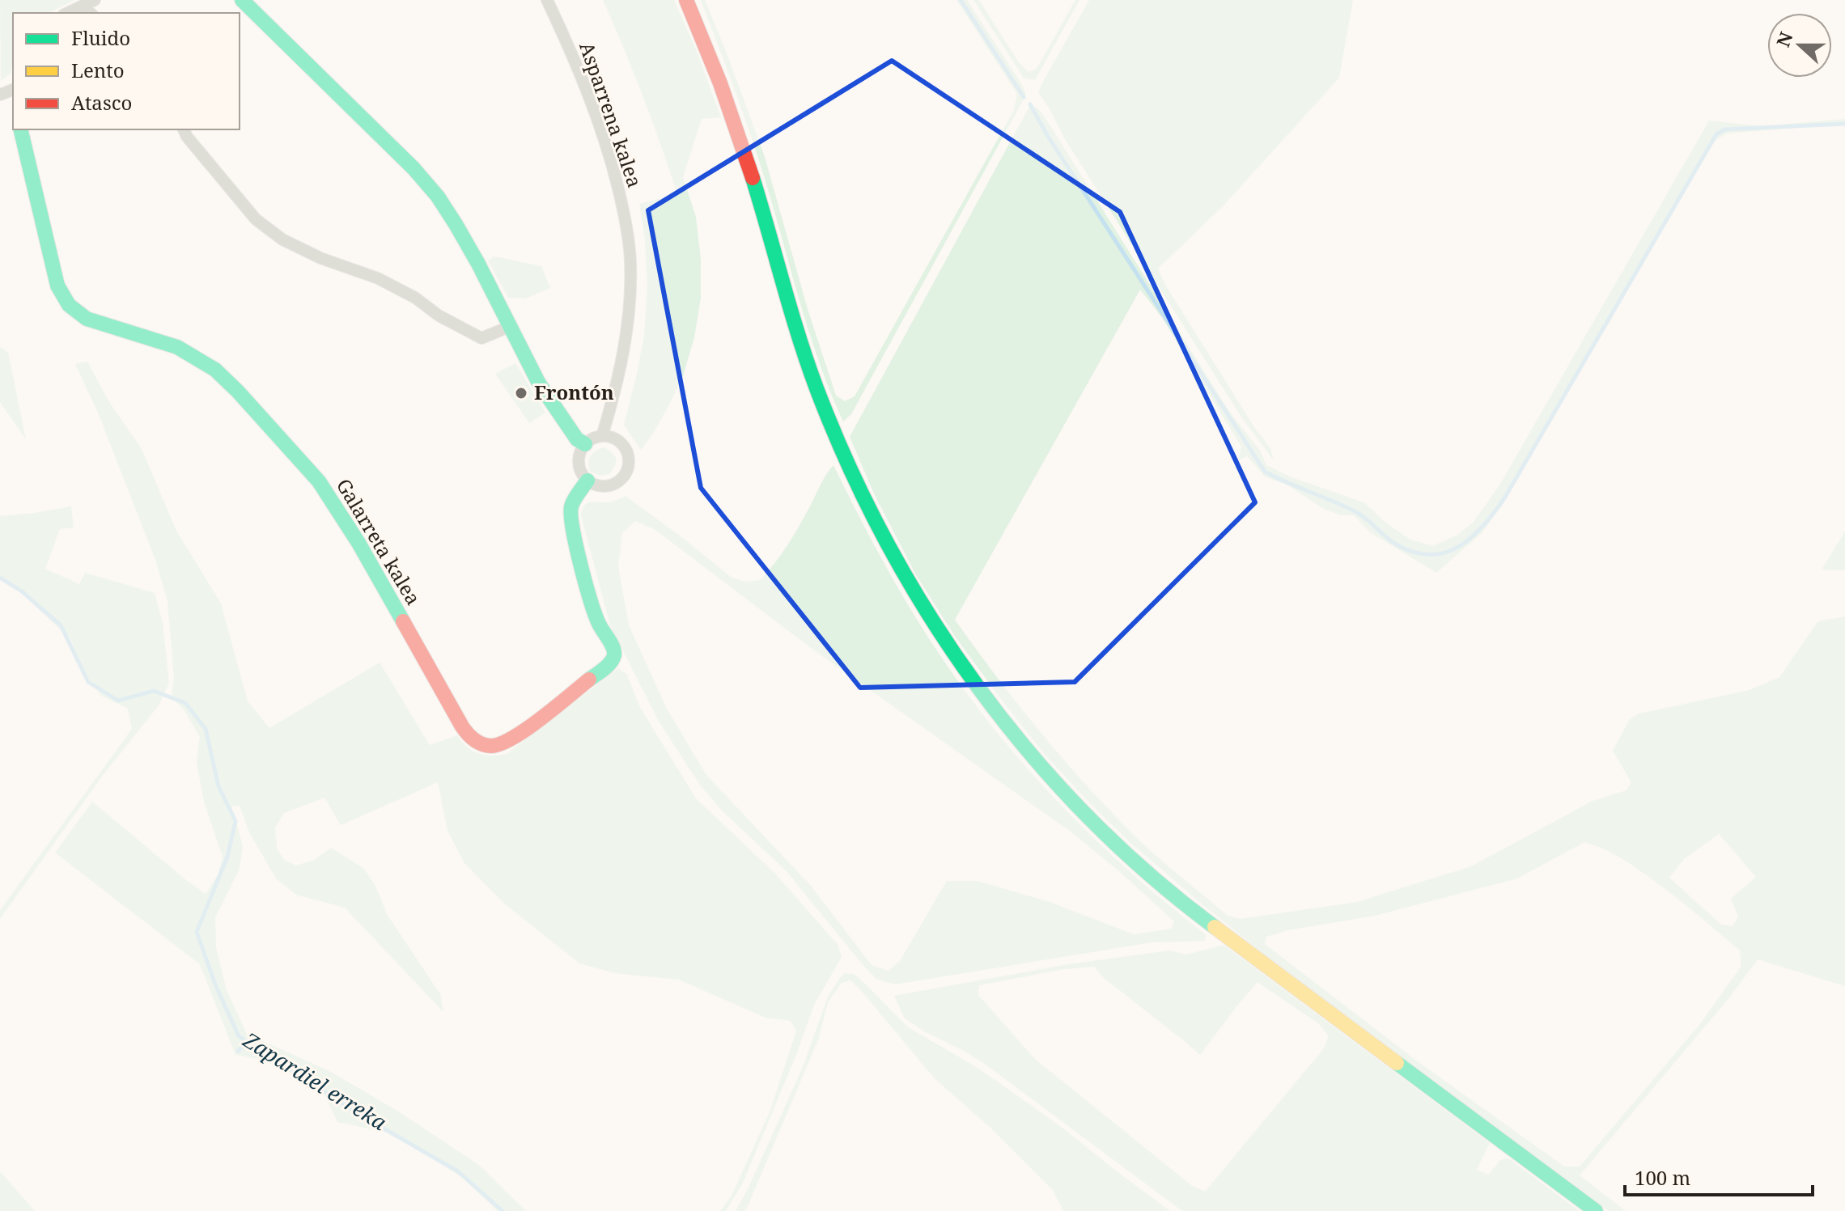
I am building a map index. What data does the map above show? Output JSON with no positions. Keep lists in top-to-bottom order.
{
  "streets": {
    "street": ["Asparrena kalea", "Galarreta kalea"]
  },
  "crossings": [
    ["Asparrena kalea", "Galarreta kalea"]
  ],
  "water": ["Zapardiel erreka"],
  "places": ["Frontón"],
  "legend": ["Fluido", "Lento", "Atasco"],
  "scale_bar": "100 m",
  "north": "left"
}
